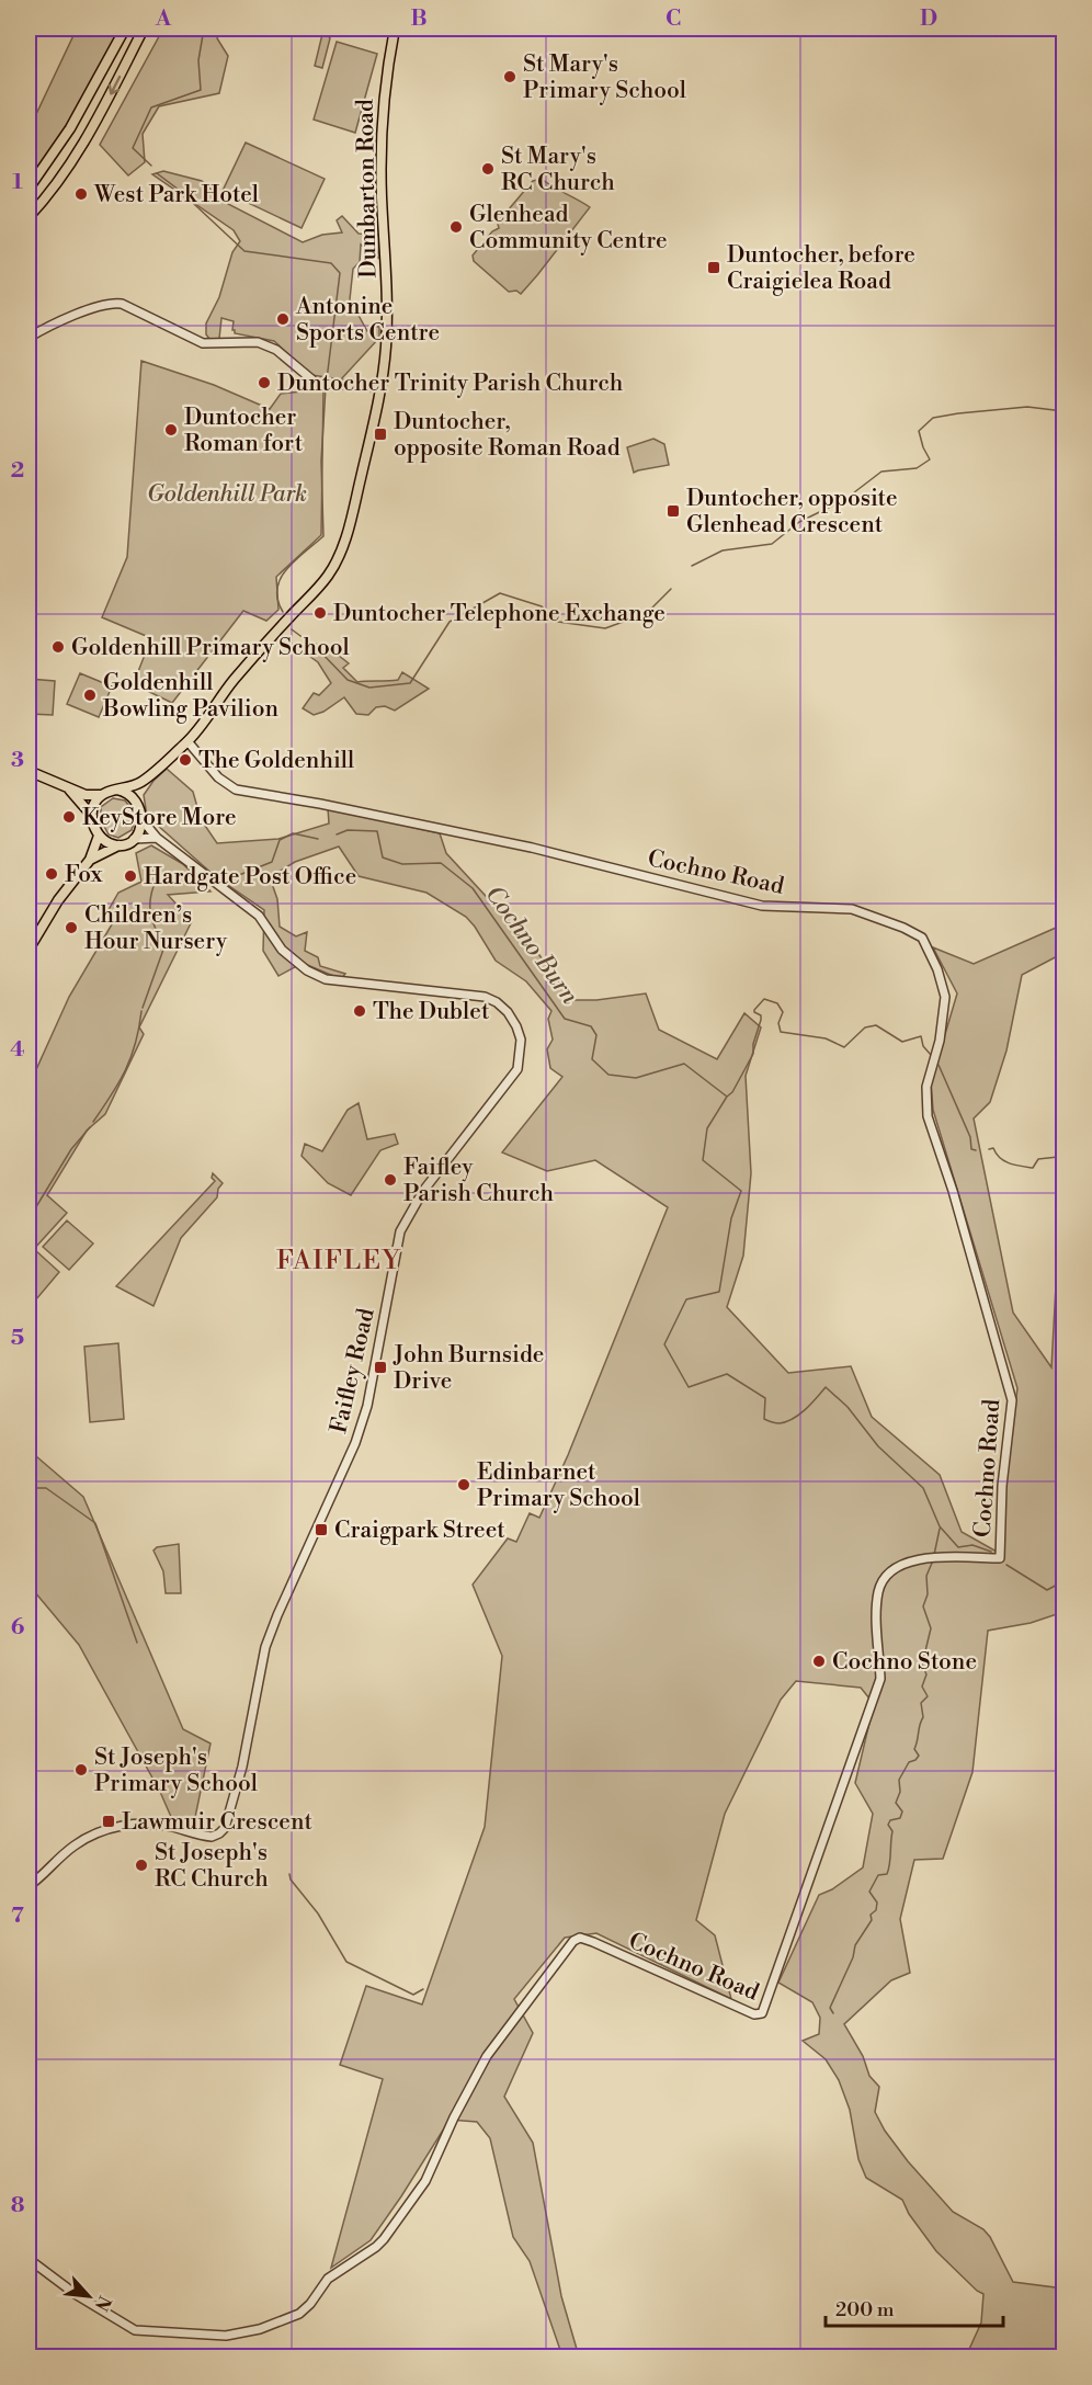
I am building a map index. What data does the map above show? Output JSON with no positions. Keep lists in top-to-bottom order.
{
  "streets": {
    "main road": ["Dumbarton Road"],
    "street": ["Cochno Road", "Faifley Road"]
  },
  "crossings": [
    ["Dumbarton Road", "Cochno Road"]
  ],
  "districts": ["FAIFLEY"],
  "water": ["Cochno Burn"],
  "parks": ["Goldenhill Park"],
  "places": {
    "other": [
      "St Mary's Primary School",
      "St Mary's RC Church",
      "West Park Hotel",
      "Glenhead Community Centre",
      "Antonine Sports Centre",
      "Duntocher Trinity Parish Church",
      "Duntocher Roman fort",
      "Duntocher Telephone Exchange",
      "Goldenhill Primary School",
      "Goldenhill Bowling Pavilion",
      "The Goldenhill",
      "KeyStore More",
      "Fox",
      "Hardgate Post Office",
      "Children’s Hour Nursery",
      "The Dublet",
      "Faifley Parish Church",
      "Edinbarnet Primary School",
      "Cochno Stone",
      "St Joseph's Primary School",
      "St Joseph's RC Church"
    ],
    "transit": [
      "Duntocher, before Craigielea Road",
      "Duntocher, opposite Roman Road",
      "Duntocher, opposite Glenhead Crescent",
      "John Burnside Drive",
      "Craigpark Street",
      "Lawmuir Crescent"
    ]
  },
  "scale_bar": "200 m",
  "north": "bottom right",
  "grid": {
    "columns": [
      "A",
      "B",
      "C",
      "D"
    ],
    "rows": [
      "1",
      "2",
      "3",
      "4",
      "5",
      "6",
      "7",
      "8"
    ]
  }
}
